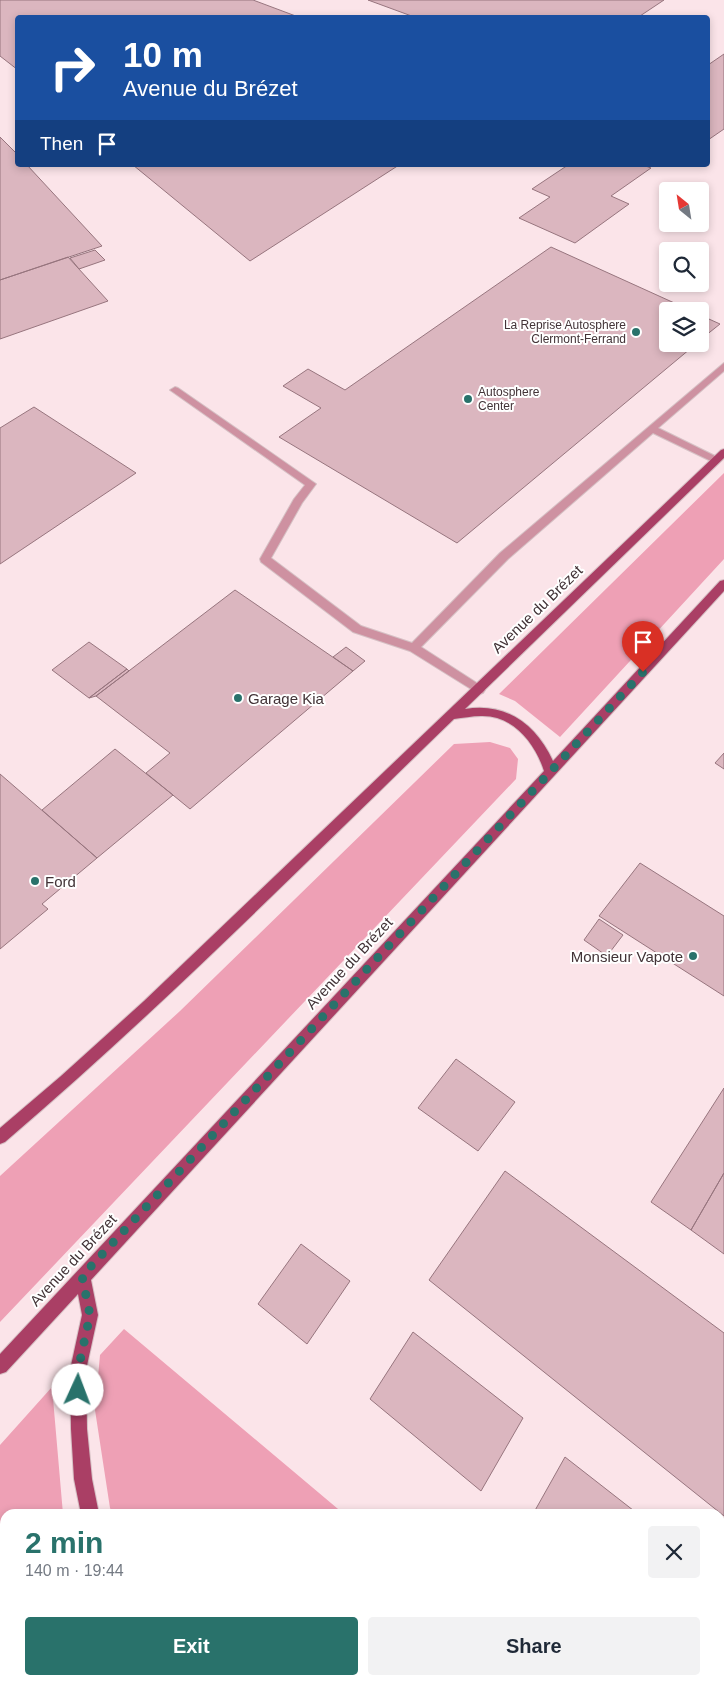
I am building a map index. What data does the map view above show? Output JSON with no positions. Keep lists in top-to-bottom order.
{
  "streets": {
    "main road": ["Avenue du Brézet"]
  },
  "places": [
    "La Reprise Autosphere Clermont-Ferrand",
    "Autosphere Center",
    "Garage Kia",
    "Ford",
    "Monsieur Vapote"
  ],
  "north": "top left",
  "page": {
    "turn": ["10 m", "Avenue du Brézet"],
    "then": "Then",
    "heading": ["2 min", "140 m · 19:44"],
    "buttons": ["Exit", "Share"]
  }
}
